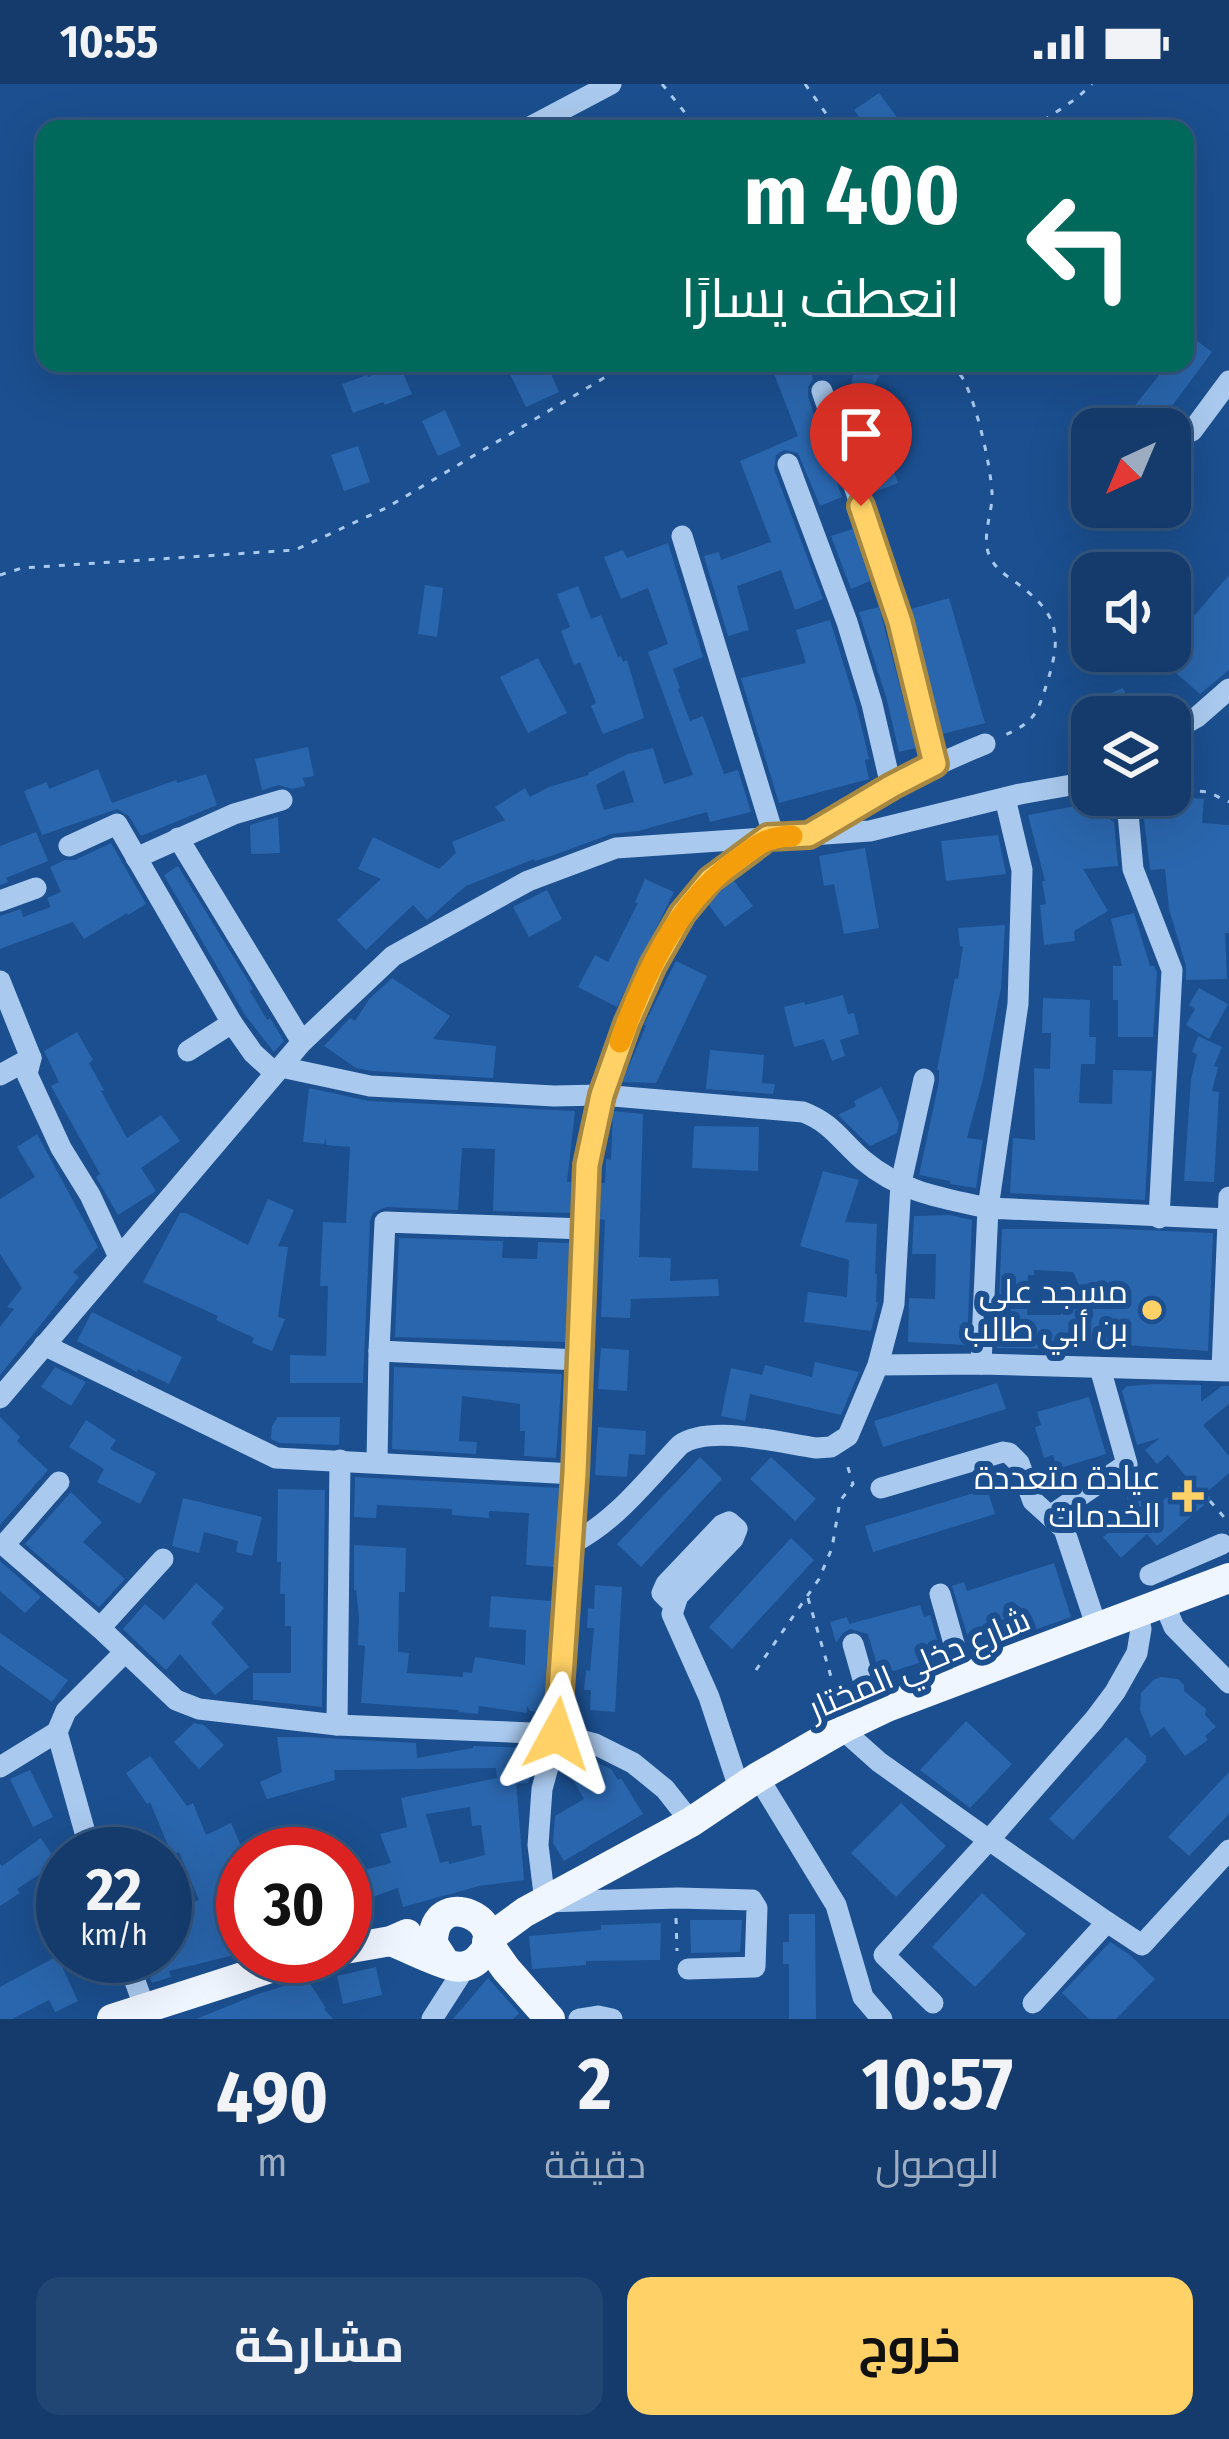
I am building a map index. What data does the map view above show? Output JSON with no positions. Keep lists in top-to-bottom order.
{
  "streets": {
    "main road": ["شارع دخلي المختار"]
  },
  "places": {
    "other": ["مسجد علي بن أبي طالب"],
    "health": ["عيادة متعددة الخدمات"]
  },
  "north": "bottom left",
  "page": {
    "status": "10:55",
    "turn": ["400 m", "انعطف يسارًا"],
    "speed": "22 km/h",
    "limit": "30",
    "eta": [
      "10:57",
      "الوصول",
      "2",
      "دقيقة",
      "490",
      "m"
    ],
    "buttons": ["خروج", "مشاركة"]
  }
}
